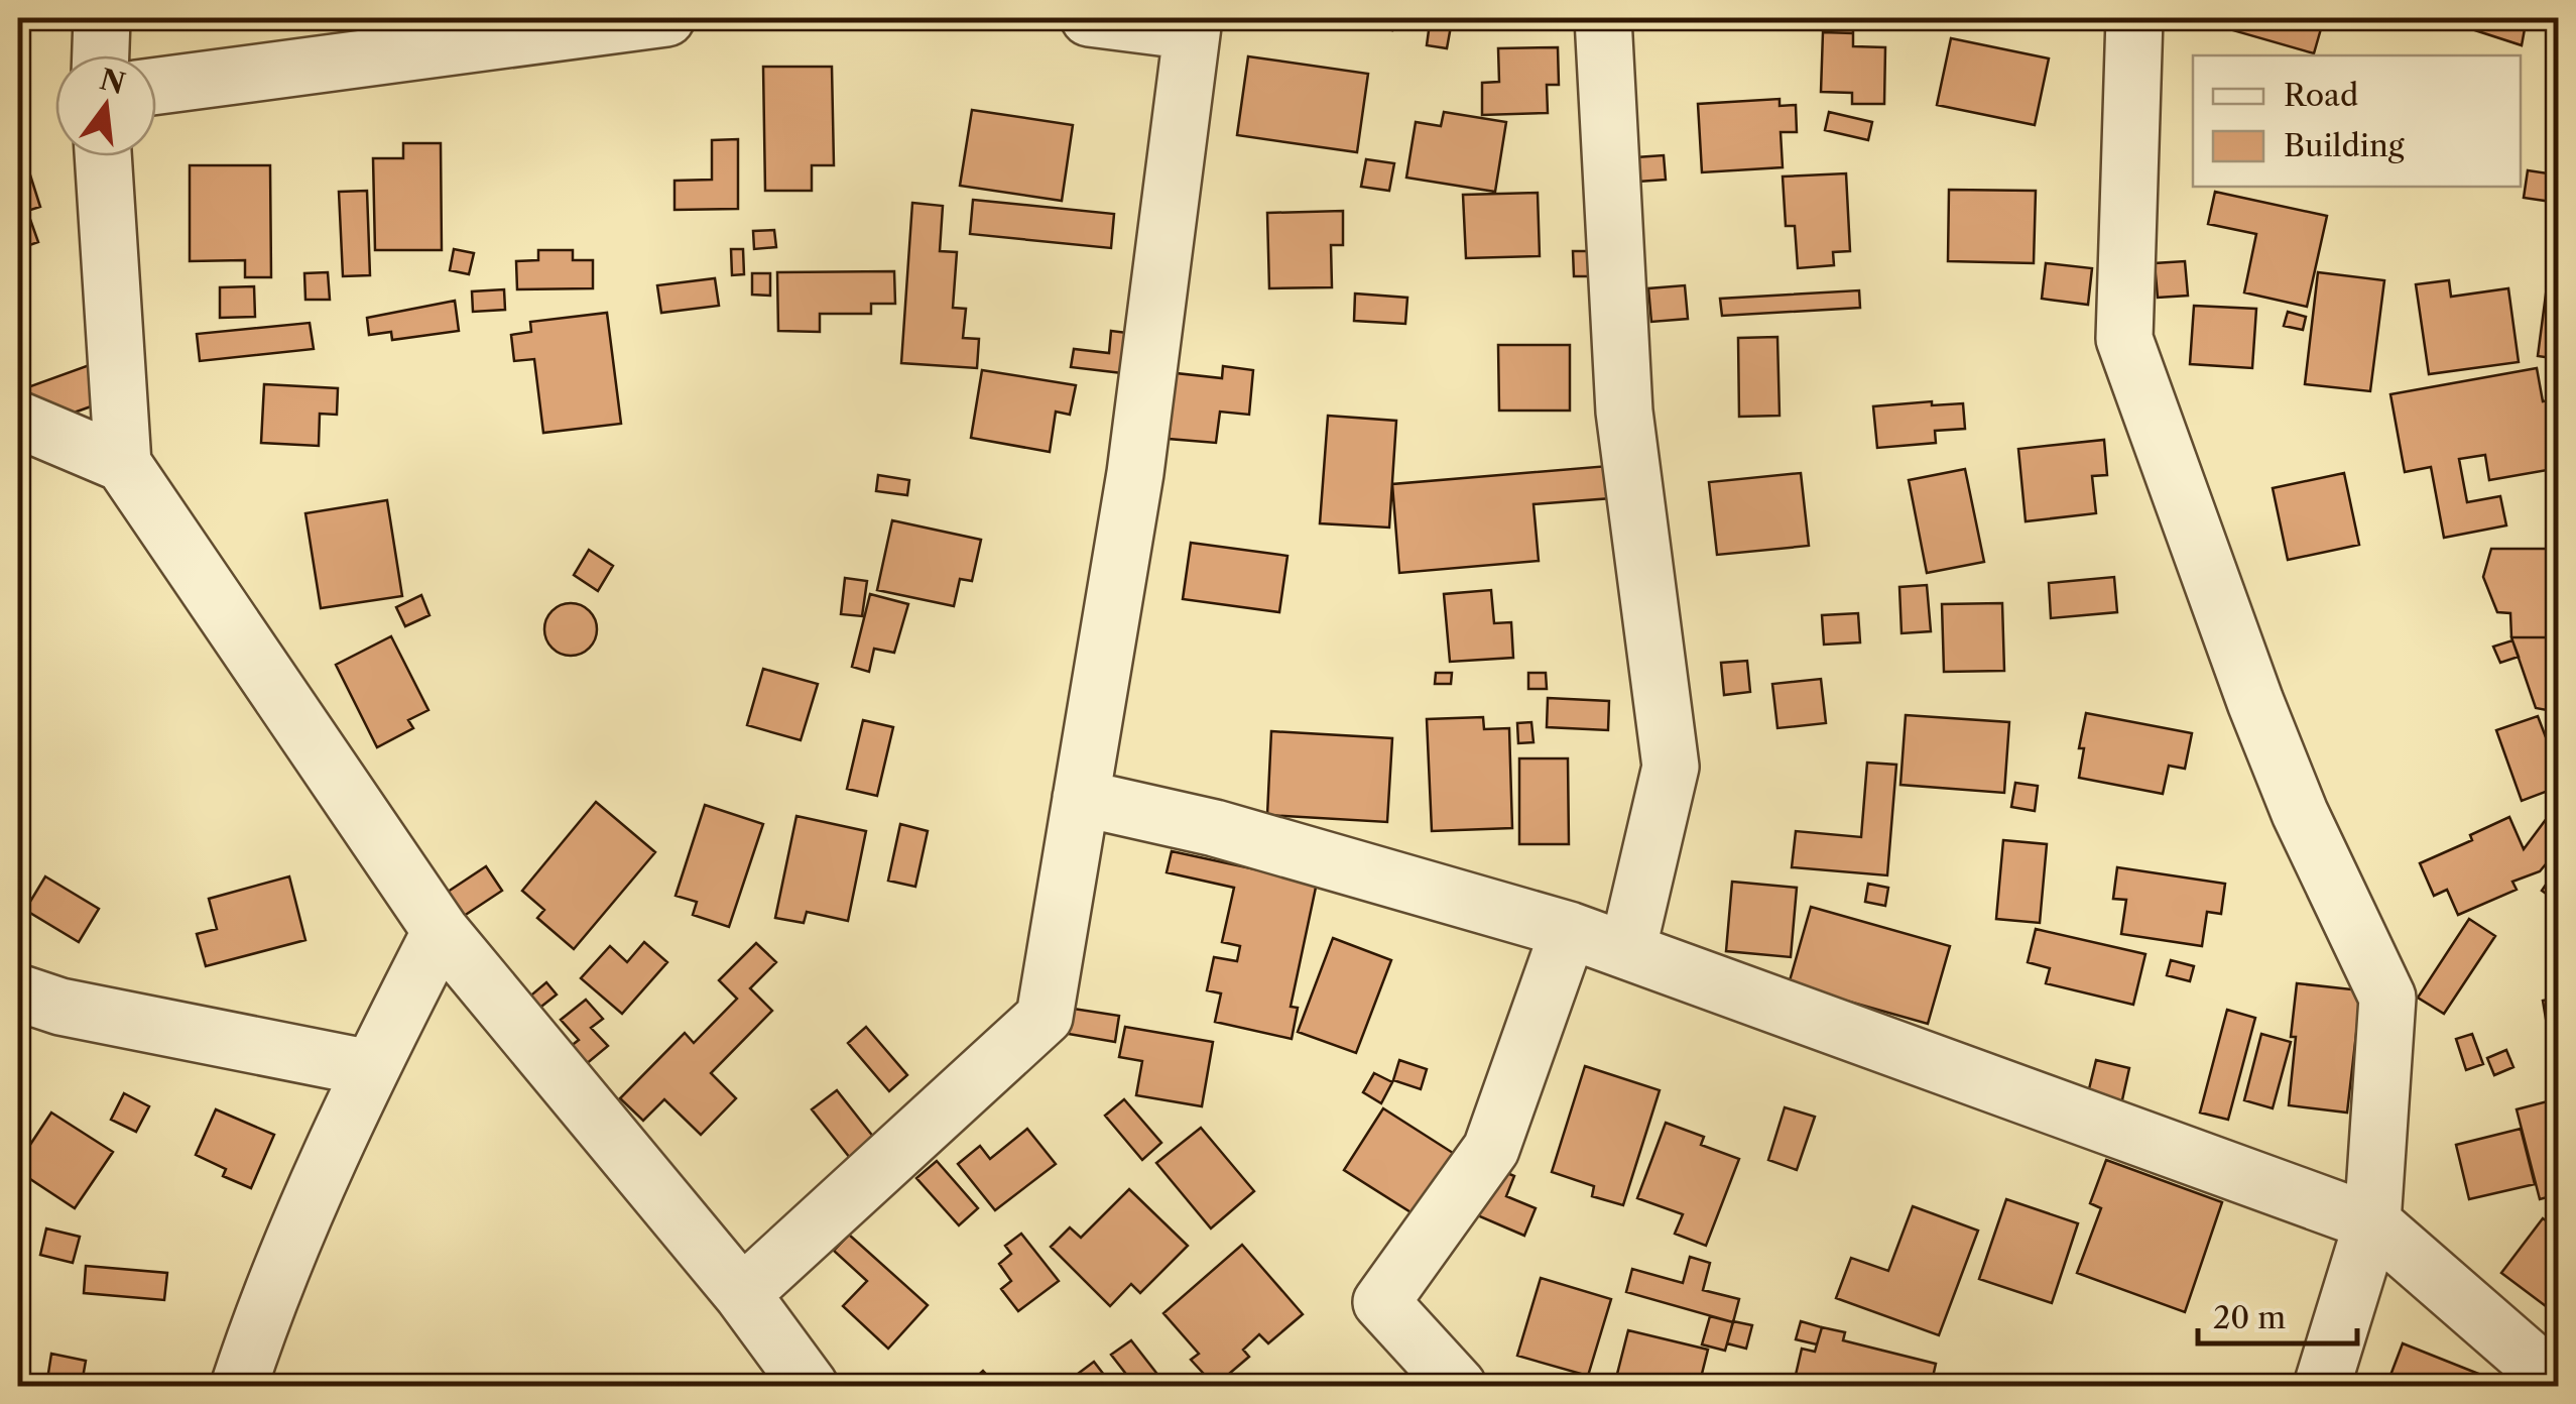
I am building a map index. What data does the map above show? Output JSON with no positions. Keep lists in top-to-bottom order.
{
  "legend": ["Road", "Building"],
  "scale_bar": "20 m",
  "north": "top"
}
